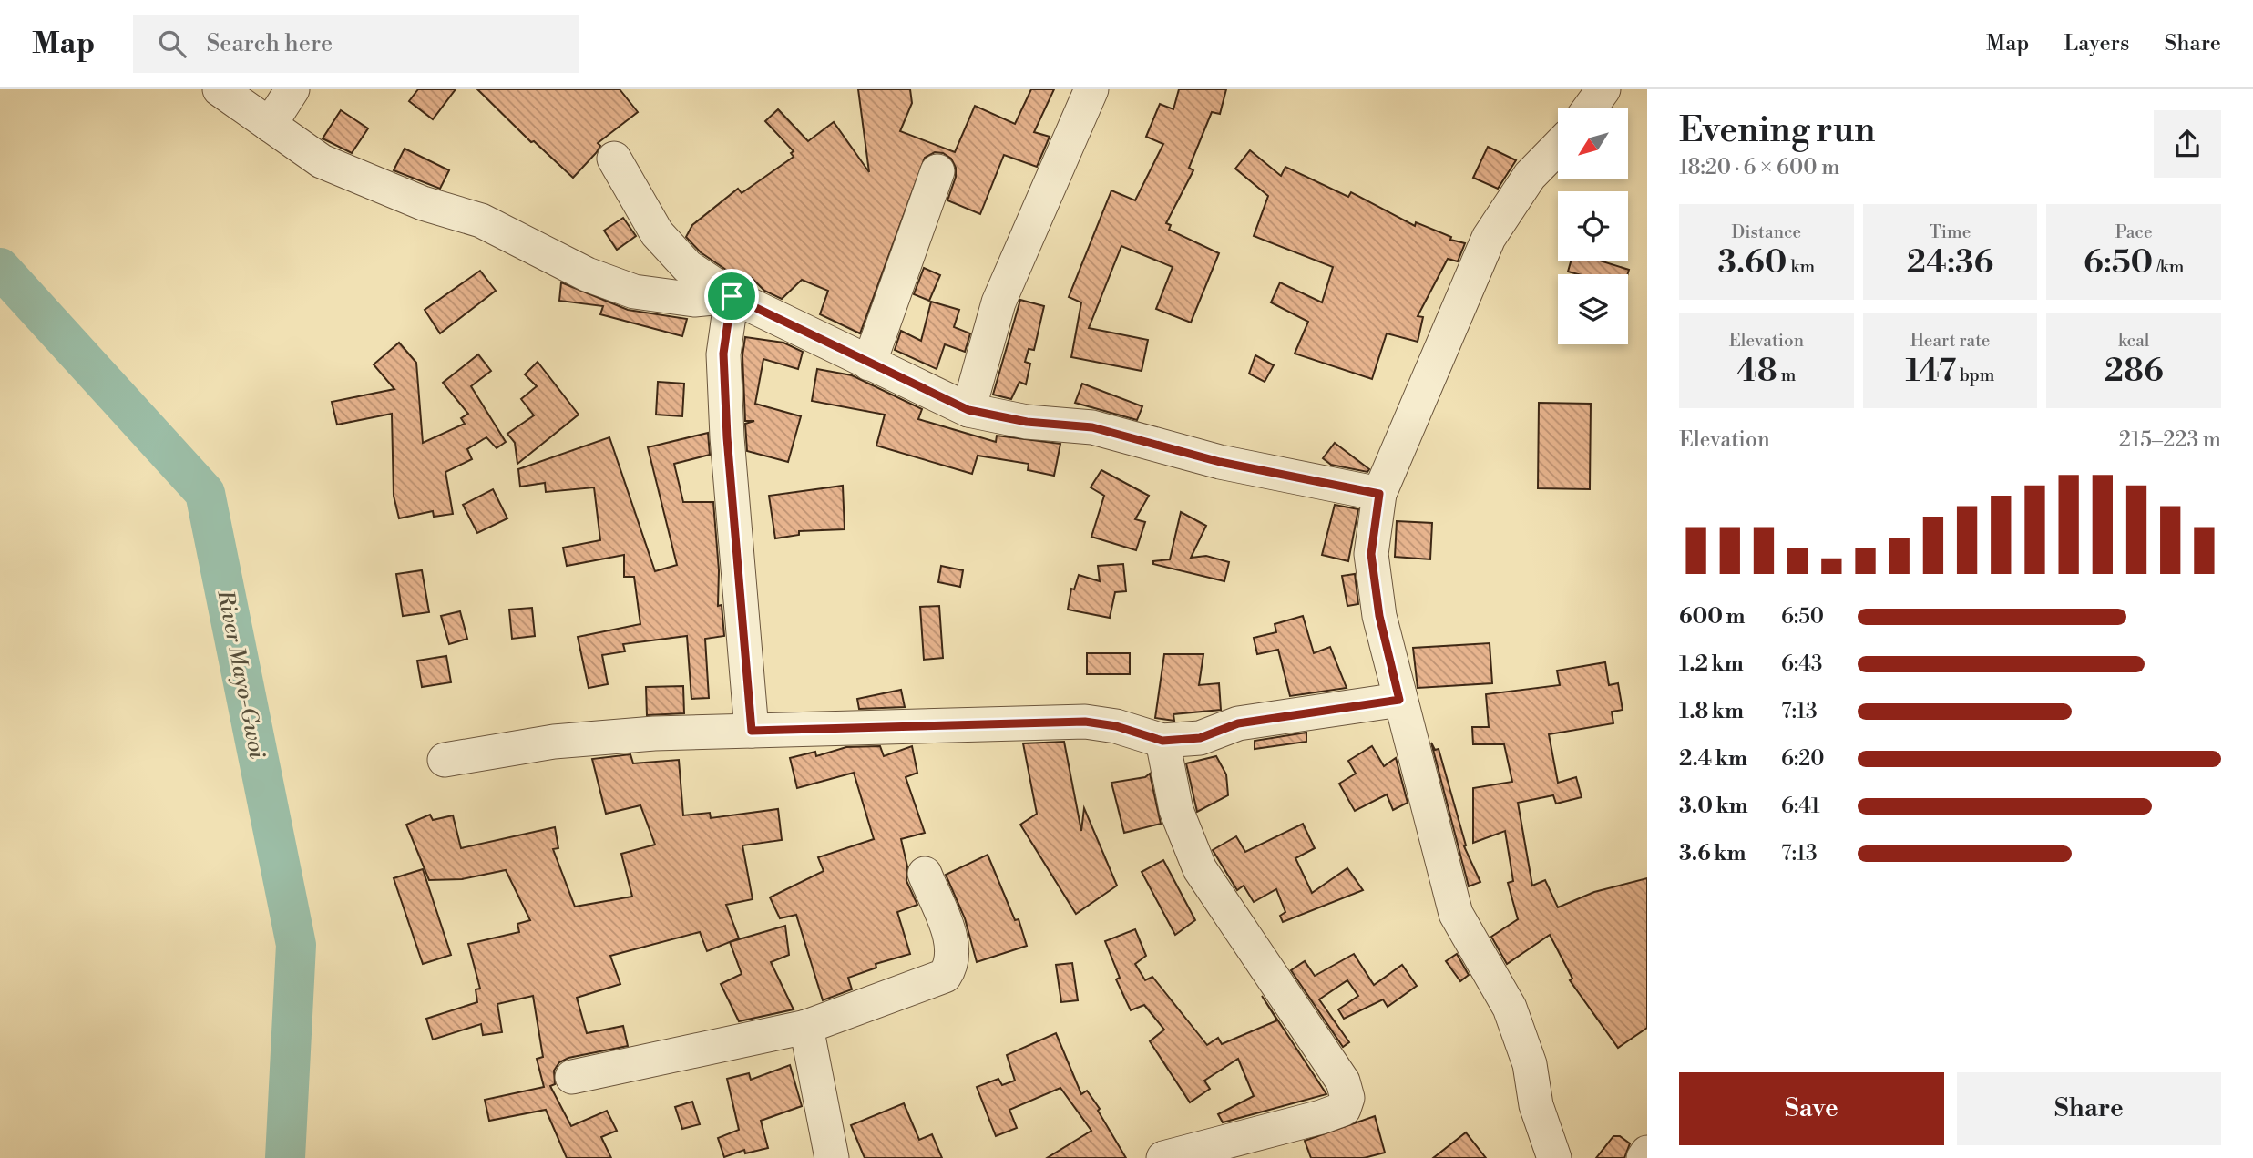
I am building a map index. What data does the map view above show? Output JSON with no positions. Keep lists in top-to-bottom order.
{
  "water": ["River Mayo-Gwoi"],
  "north": "bottom left",
  "page": {
    "header": "Map",
    "search": "Search here",
    "nav": ["Map", "Layers", "Share"],
    "heading": ["Evening run", "18:20 · 6 × 600 m"],
    "stats": [
      ["Distance", "3.60 km"],
      ["Time", "24:36"],
      ["Pace", "6:50 /km"],
      ["Elevation", "48 m"],
      ["Heart rate", "147 bpm"],
      ["kcal", "286"]
    ],
    "chart": ["Elevation", "215–223 m"],
    "list": [
      {
        "name": "600 m",
        "note": "6:50"
      },
      {
        "name": "1.2 km",
        "note": "6:43"
      },
      {
        "name": "1.8 km",
        "note": "7:13"
      },
      {
        "name": "2.4 km",
        "note": "6:20"
      },
      {
        "name": "3.0 km",
        "note": "6:41"
      },
      {
        "name": "3.6 km",
        "note": "7:13"
      }
    ],
    "buttons": ["Save", "Share"]
  }
}
